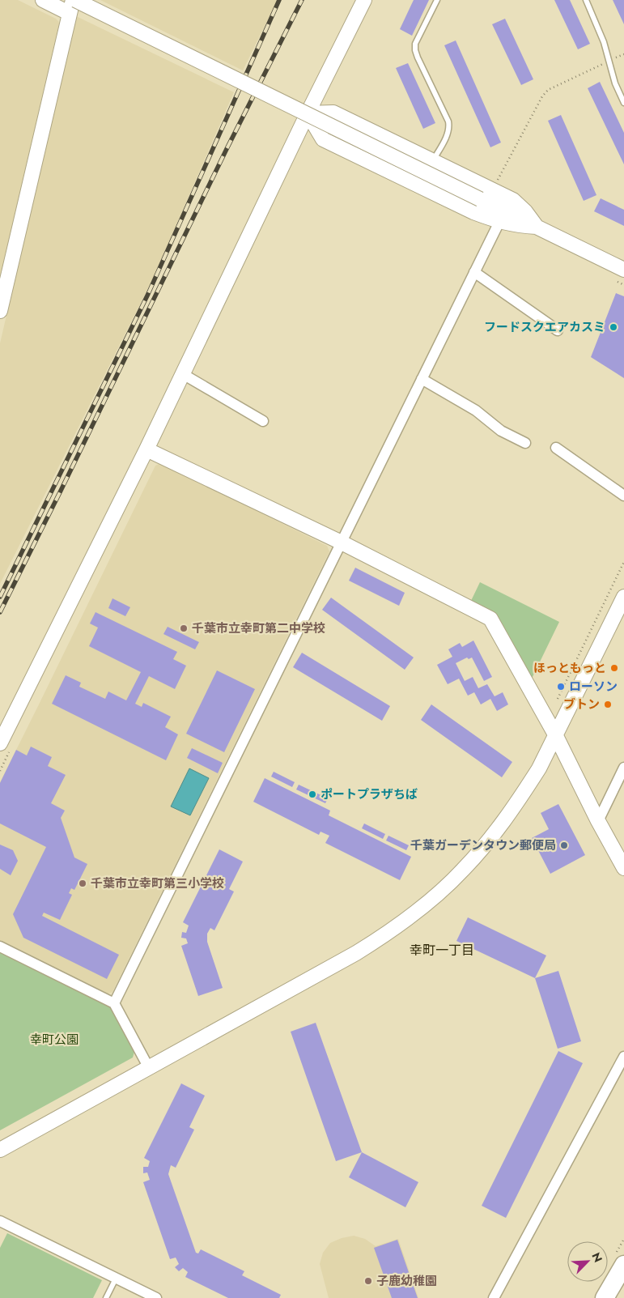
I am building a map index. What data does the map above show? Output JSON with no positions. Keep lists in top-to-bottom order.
{
  "districts": ["幸町一丁目"],
  "parks": ["幸町公園"],
  "places": [
    "フードスクエアカスミ",
    "千葉市立幸町第二中学校",
    "ほっともっと",
    "ローソン",
    "ブトン",
    "ポートプラザちば",
    "千葉ガーデンタウン郵便局",
    "千葉市立幸町第三小学校",
    "子鹿幼稚園"
  ],
  "north": "top right"
}
